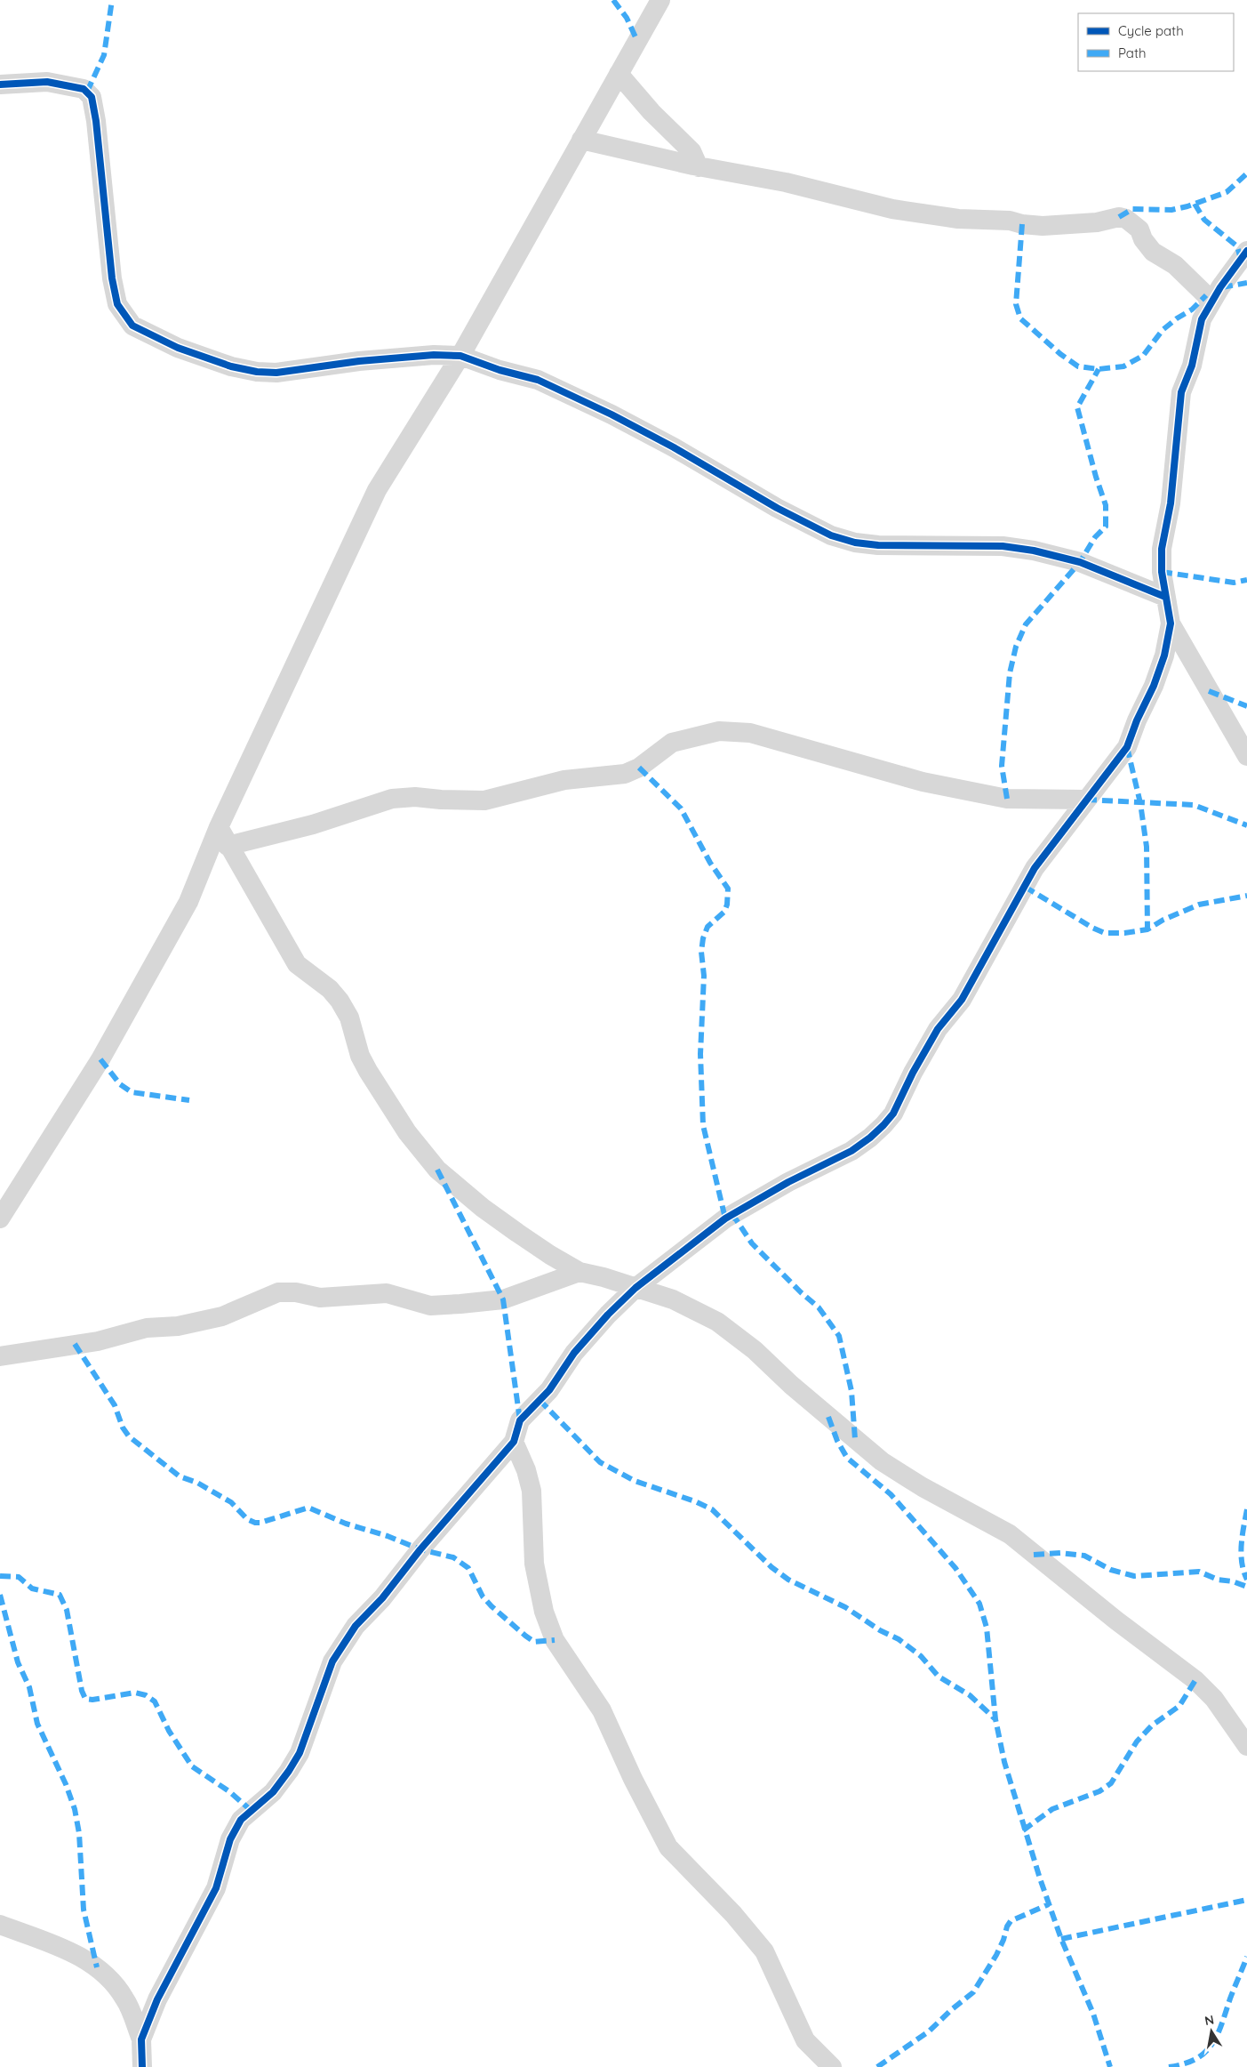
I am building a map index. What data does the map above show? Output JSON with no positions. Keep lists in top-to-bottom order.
{
  "legend": ["Cycle path", "Path"],
  "north": "top"
}
